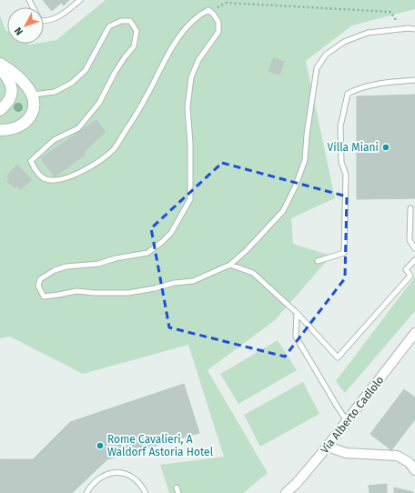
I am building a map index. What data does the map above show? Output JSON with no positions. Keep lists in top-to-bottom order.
{
  "streets": {
    "street": ["Via Alberto Cadlolo"]
  },
  "places": ["Villa Miani", "Rome Cavalieri, A Waldorf Astoria Hotel"],
  "north": "bottom left"
}
